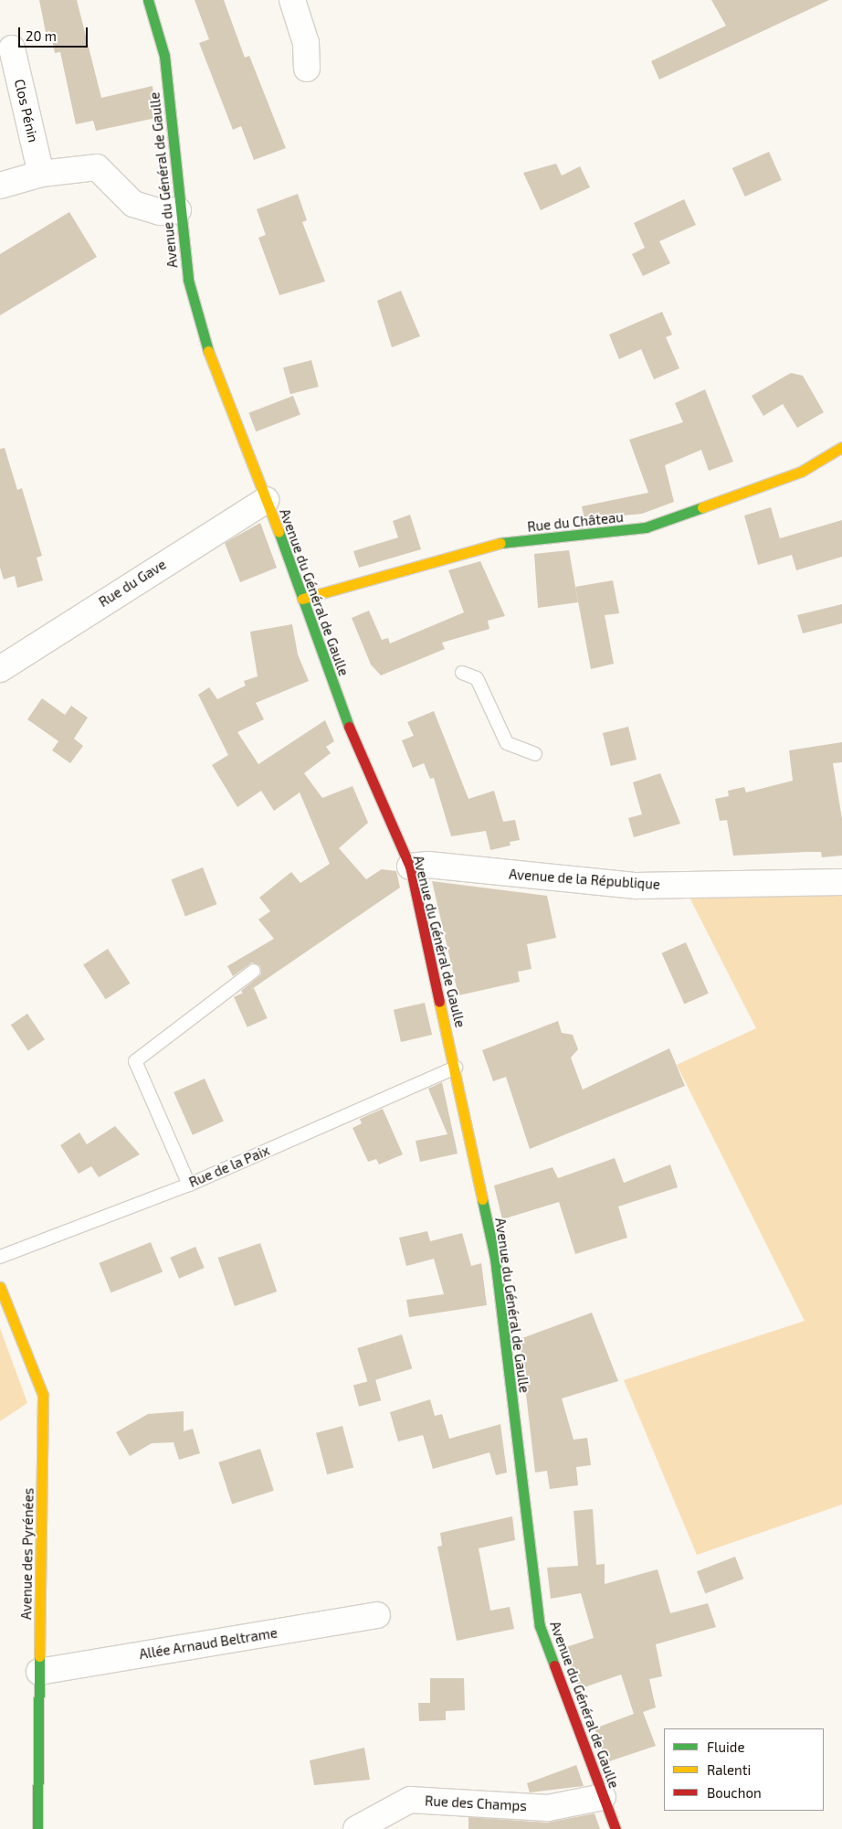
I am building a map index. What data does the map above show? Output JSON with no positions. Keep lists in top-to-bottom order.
{
  "streets": {
    "main road": ["Avenue du Général de Gaulle", "Rue du Château", "Avenue des Pyrénées"],
    "street": [
      "Clos Pénin",
      "Rue du Gave",
      "Avenue de la République",
      "Allée Arnaud Beltrame",
      "Rue des Champs"
    ],
    "lane": ["Rue de la Paix"]
  },
  "crossings": [
    ["Avenue du Général de Gaulle", "Rue du Château"],
    ["Avenue du Général de Gaulle", "Rue du Gave"],
    ["Avenue du Général de Gaulle", "Avenue de la République"],
    ["Avenue du Général de Gaulle", "Rue de la Paix"],
    ["Avenue du Général de Gaulle", "Rue des Champs"],
    ["Avenue des Pyrénées", "Allée Arnaud Beltrame"]
  ],
  "legend": ["Fluide", "Ralenti", "Bouchon"],
  "scale_bar": "20 m"
}
